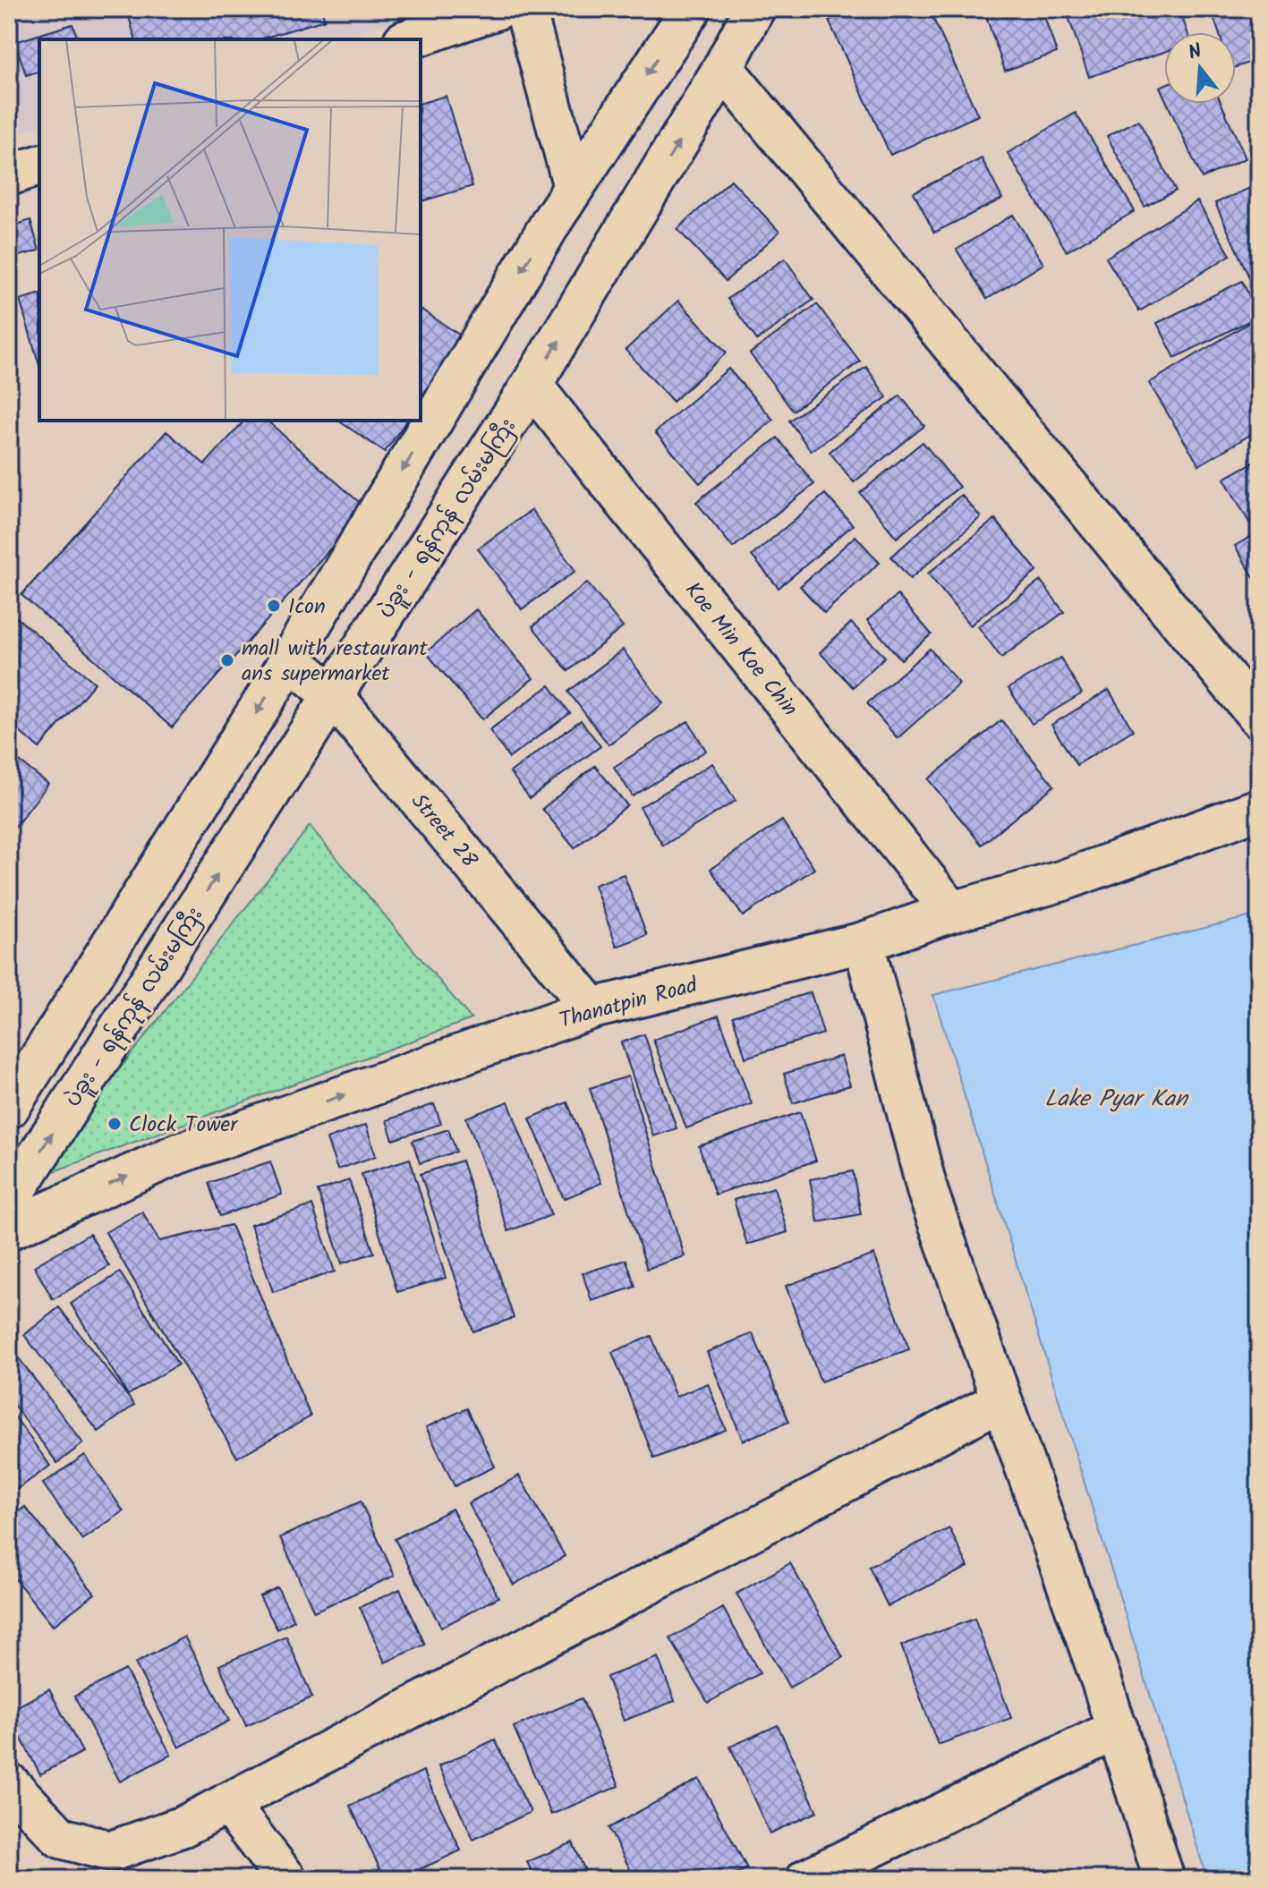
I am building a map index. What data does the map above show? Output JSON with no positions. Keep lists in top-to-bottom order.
{
  "streets": {
    "main road": [
      "ပဲခူး - ရန်ကုန် လမ်းမကြီး",
      "Koe Min Koe Chin",
      "Street 28",
      "Thanatpin Road"
    ]
  },
  "crossings": [
    ["ပဲခူး - ရန်ကုန် လမ်းမကြီး", "Koe Min Koe Chin"],
    ["ပဲခူး - ရန်ကုန် လမ်းမကြီး", "Street 28"],
    ["Koe Min Koe Chin", "Thanatpin Road"],
    ["Street 28", "Thanatpin Road"]
  ],
  "one_way": ["Thanatpin Road"],
  "water": ["Lake Pyar Kan"],
  "places": ["Icon", "mall with restaurant ans supermarket", "Clock Tower"],
  "north": "top"
}
